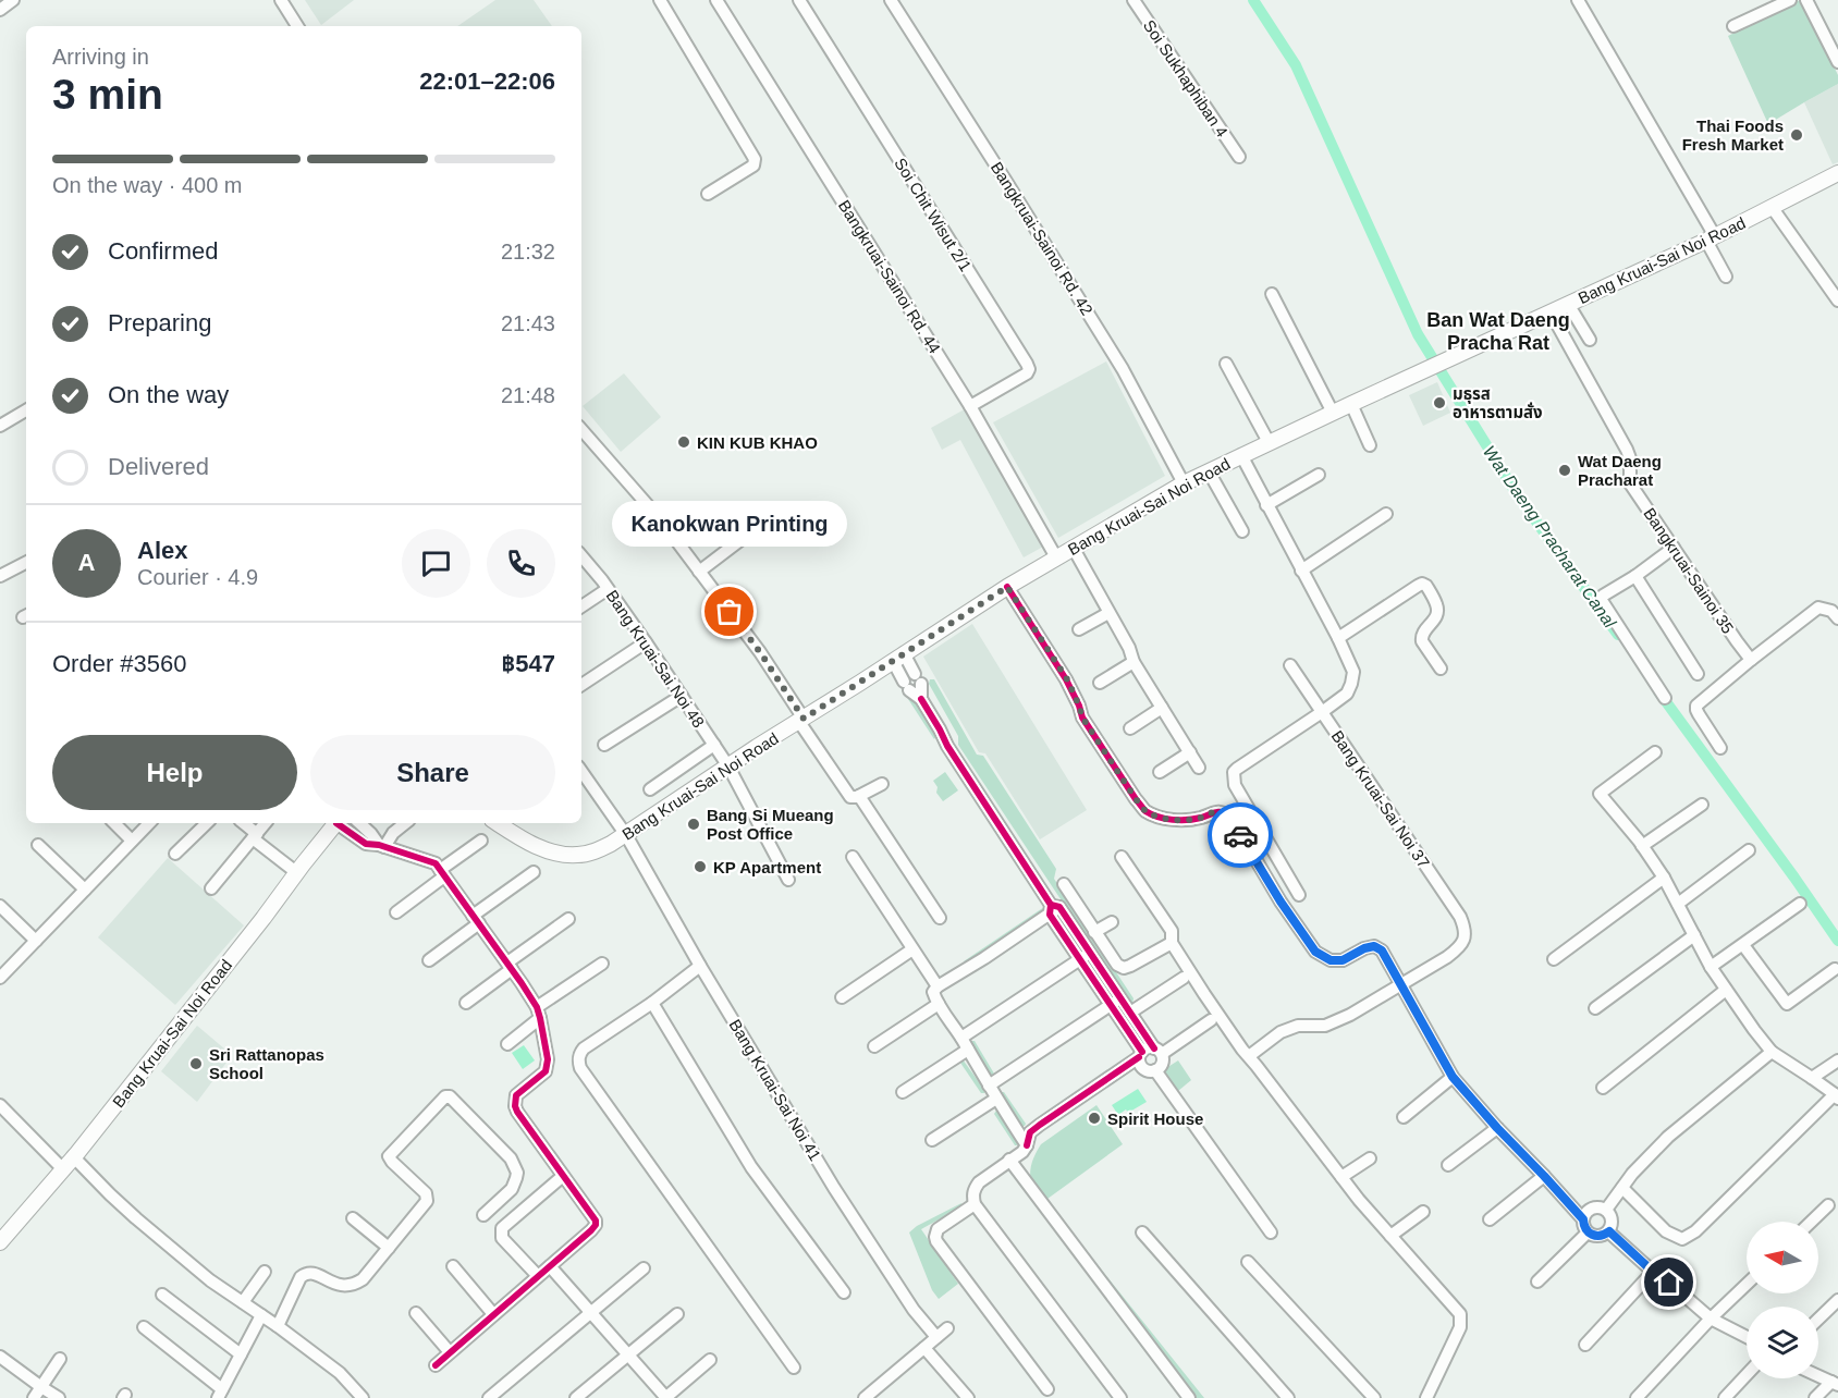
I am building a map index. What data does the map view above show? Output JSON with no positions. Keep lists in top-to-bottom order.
{
  "streets": {
    "main road": ["Bang Kruai-Sai Noi Road"],
    "street": [
      "Soi Sukhaphiban 4",
      "Soi Chit Wisut 2/1",
      "Bangkruai-Sainoi Rd. 42",
      "Bangkruai-Sainoi Rd. 44",
      "Bangkruai-Sainoi 35",
      "Bang Kruai-Sai Noi 48",
      "Bang Kruai-Sai Noi 37",
      "Bang Kruai-Sai Noi 41"
    ]
  },
  "crossings": [
    ["Soi Chit Wisut 2/1", "Bangkruai-Sainoi Rd. 44"],
    ["Bangkruai-Sainoi Rd. 42", "Bang Kruai-Sai Noi Road"],
    ["Bang Kruai-Sai Noi Road", "Bangkruai-Sainoi Rd. 44"],
    ["Bang Kruai-Sai Noi Road", "Bangkruai-Sainoi 35"],
    ["Bang Kruai-Sai Noi Road", "Bang Kruai-Sai Noi 48"],
    ["Bang Kruai-Sai Noi Road", "Bang Kruai-Sai Noi 37"],
    ["Bang Kruai-Sai Noi Road", "Bang Kruai-Sai Noi 41"]
  ],
  "districts": ["Ban Wat Daeng Pracha Rat"],
  "water": ["Wat Daeng Pracharat Canal"],
  "places": [
    "Thai Foods Fresh Market",
    "มธุรส อาหารตามสั่ง",
    "KIN KUB KHAO",
    "Wat Daeng Pracharat",
    "Kanokwan Printing",
    "Bang Si Mueang Post Office",
    "KP Apartment",
    "Sri Rattanopas School",
    "Spirit House"
  ],
  "north": "left",
  "page": {
    "heading": ["3 min", "Arriving in", "22:01–22:06"],
    "panel": [
      "Alex",
      "Courier · 4.9",
      "Order #3560",
      "฿547"
    ],
    "bar": "On the way · 400 m",
    "list": [
      ["Confirmed", "21:32"],
      ["Preparing", "21:43"],
      ["On the way", "21:48"],
      "Delivered"
    ],
    "bubble": "Kanokwan Printing",
    "round": "A",
    "buttons": ["Help", "Share"]
  }
}
